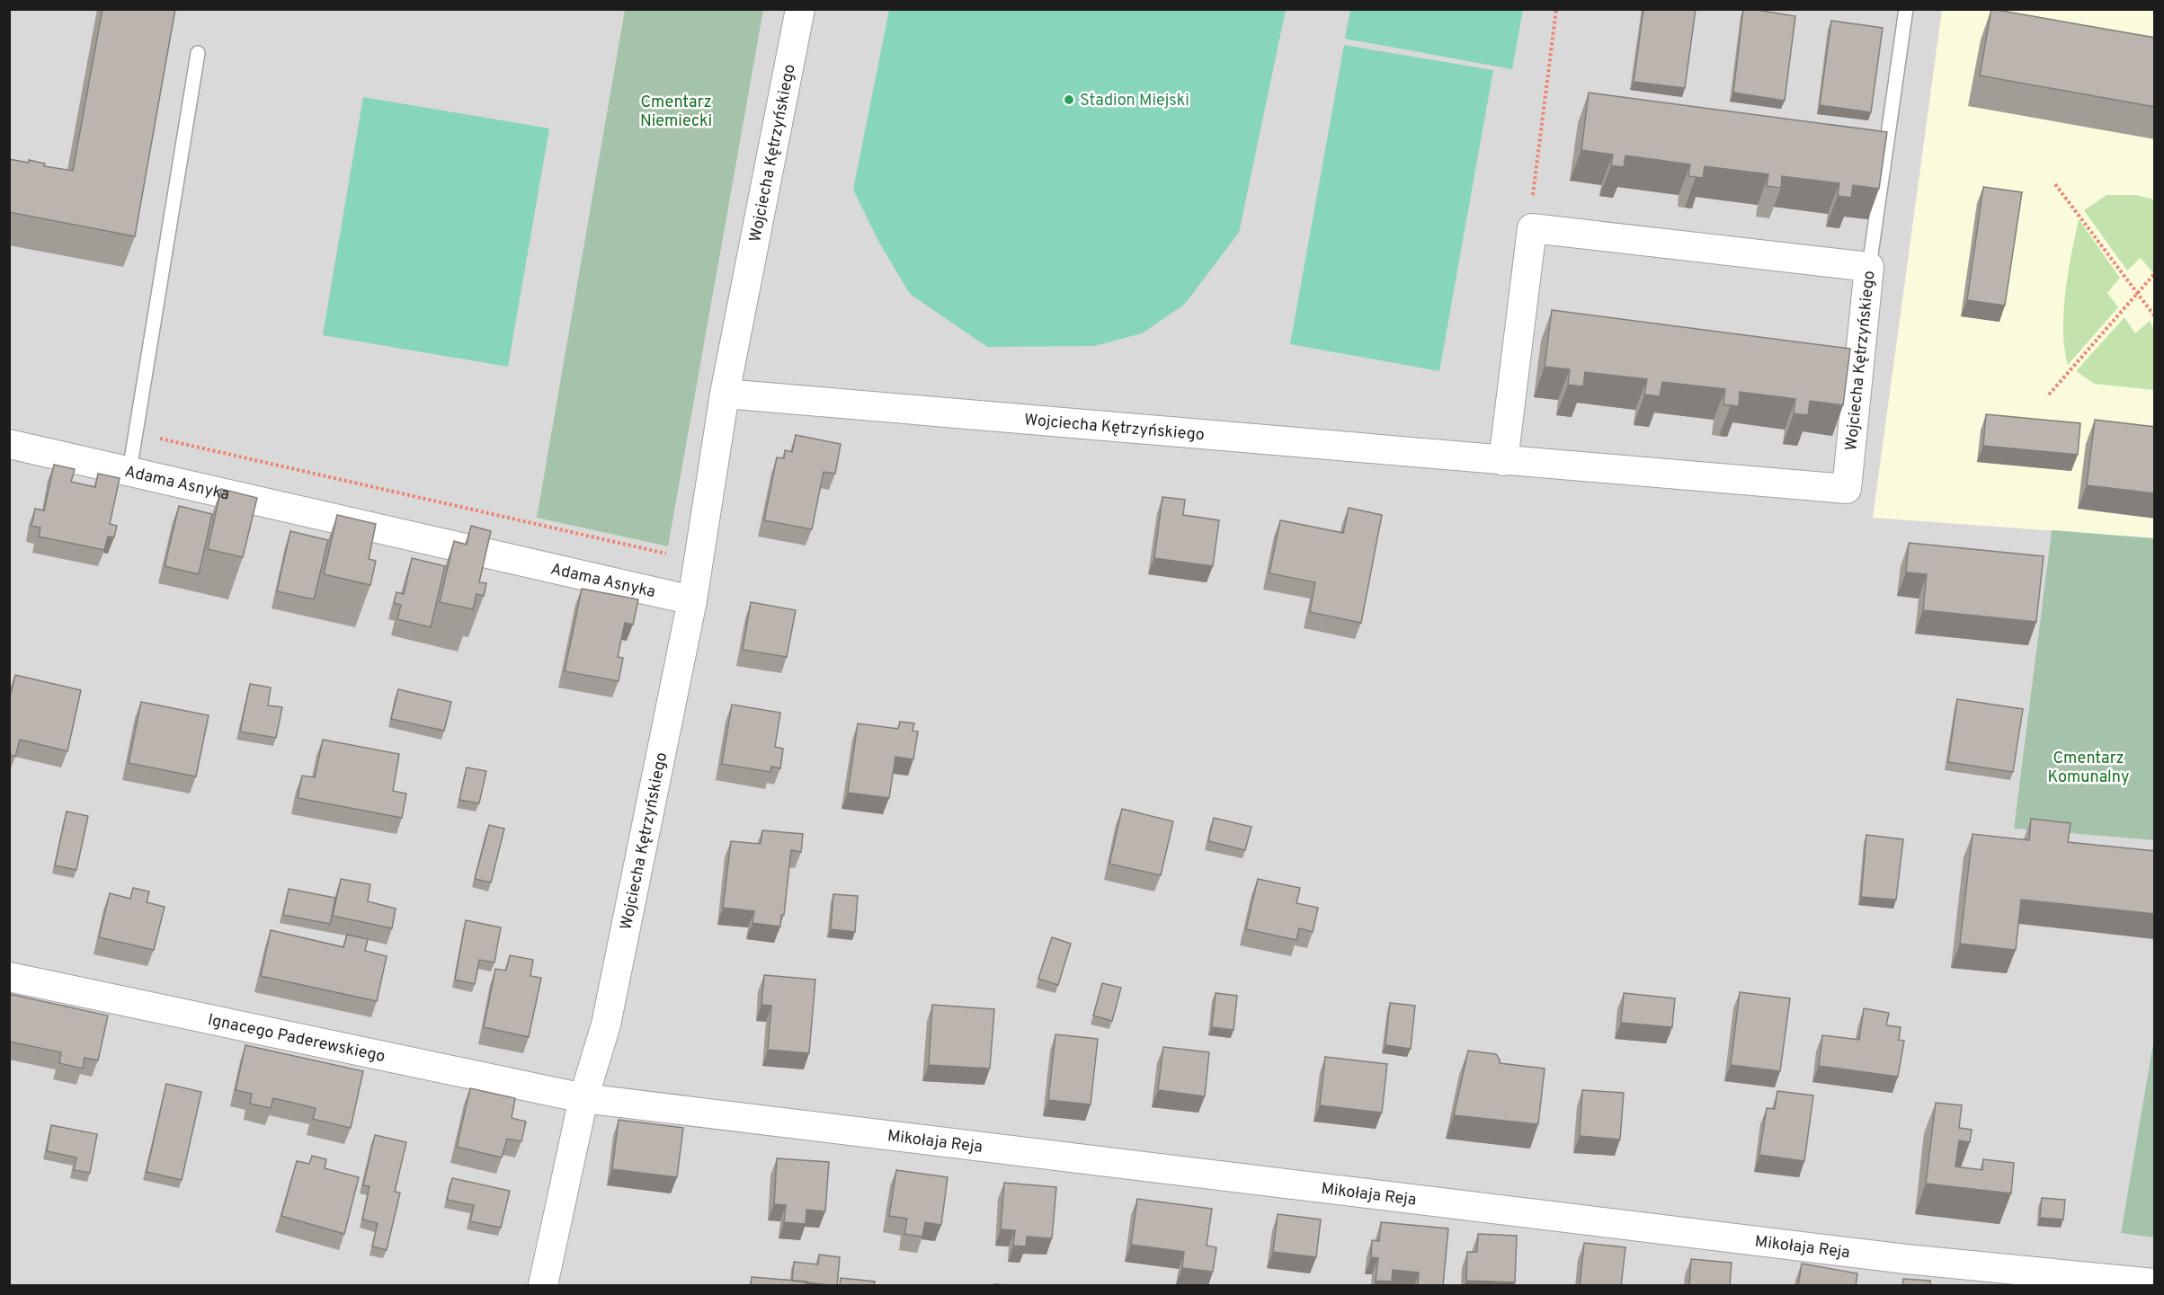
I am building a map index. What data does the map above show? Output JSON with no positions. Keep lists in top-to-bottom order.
{
  "streets": {
    "street": [
      "Wojciecha Kętrzyńskiego",
      "Adama Asnyka",
      "Ignacego Paderewskiego",
      "Mikołaja Reja"
    ]
  },
  "crossings": [
    ["Wojciecha Kętrzyńskiego", "Adama Asnyka"],
    ["Wojciecha Kętrzyńskiego", "Ignacego Paderewskiego"],
    ["Wojciecha Kętrzyńskiego", "Mikołaja Reja"],
    ["Ignacego Paderewskiego", "Mikołaja Reja"]
  ],
  "parks": ["Cmentarz Niemiecki", "Cmentarz Komunalny"],
  "places": ["Stadion Miejski"]
}
